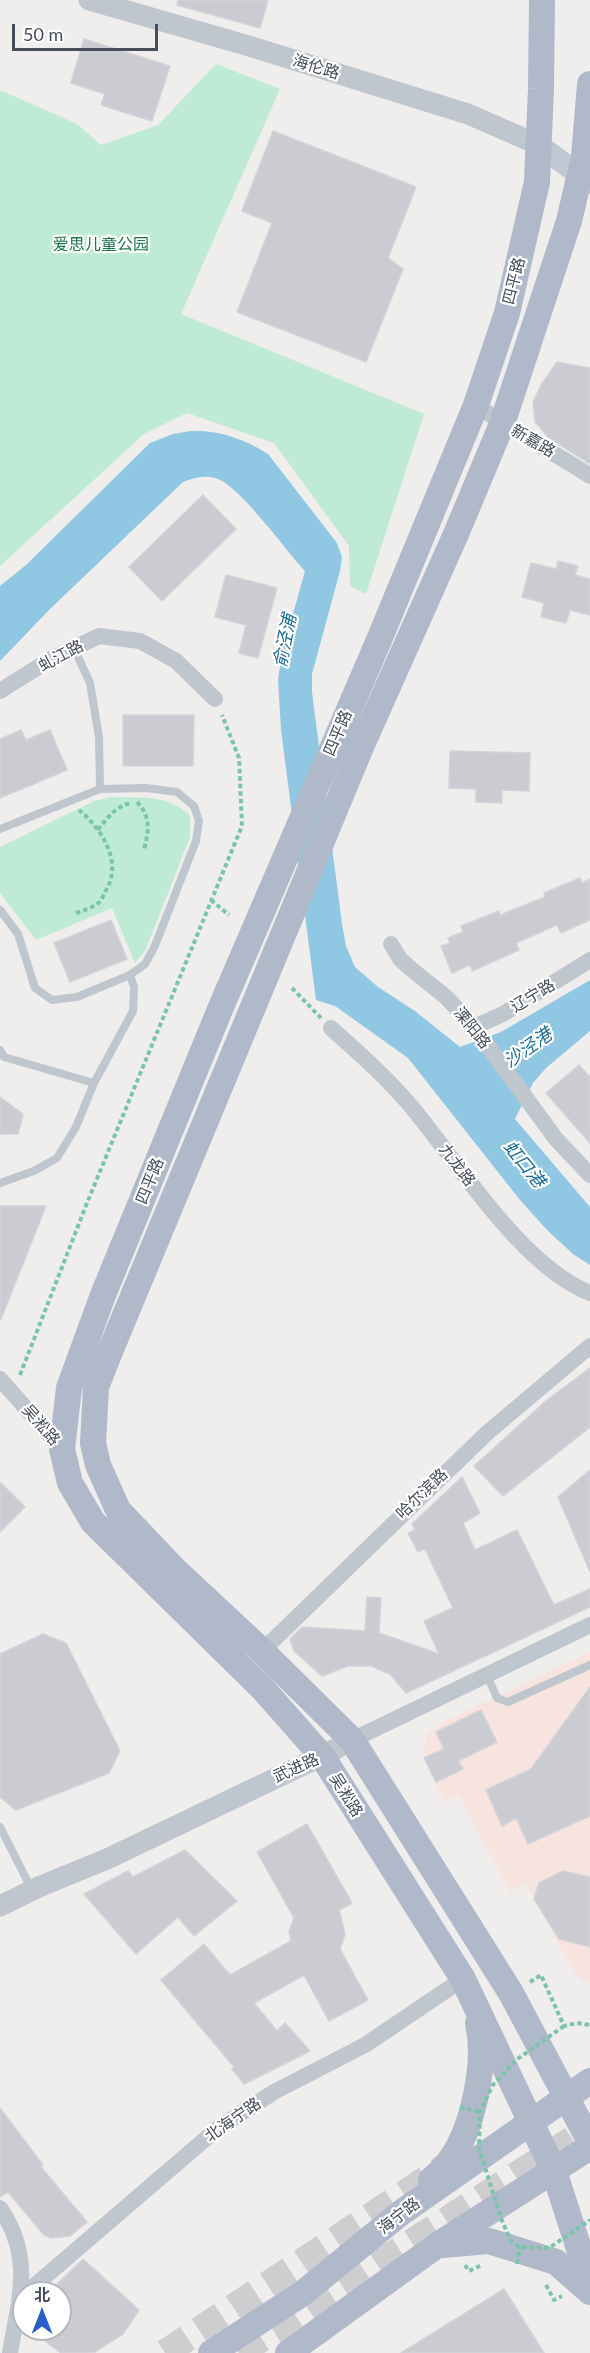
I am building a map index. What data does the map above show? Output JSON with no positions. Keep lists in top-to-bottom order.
{
  "streets": {
    "main road": [
      "海伦路",
      "四平路",
      "吴淞路",
      "海宁路"
    ],
    "street": [
      "新嘉路",
      "虬江路",
      "辽宁路",
      "溧阳路",
      "九龙路",
      "哈尔滨路",
      "武进路",
      "北海宁路"
    ]
  },
  "crossings": [
    ["海伦路", "四平路"],
    ["四平路", "新嘉路"],
    ["四平路", "吴淞路"],
    ["辽宁路", "溧阳路"],
    ["吴淞路", "哈尔滨路"],
    ["吴淞路", "武进路"],
    ["吴淞路", "北海宁路"],
    ["吴淞路", "海宁路"]
  ],
  "water": ["俞泾浦", "沙泾港", "虹口港"],
  "parks": ["爱思儿童公园"],
  "scale_bar": "50 m",
  "north": "top"
}
